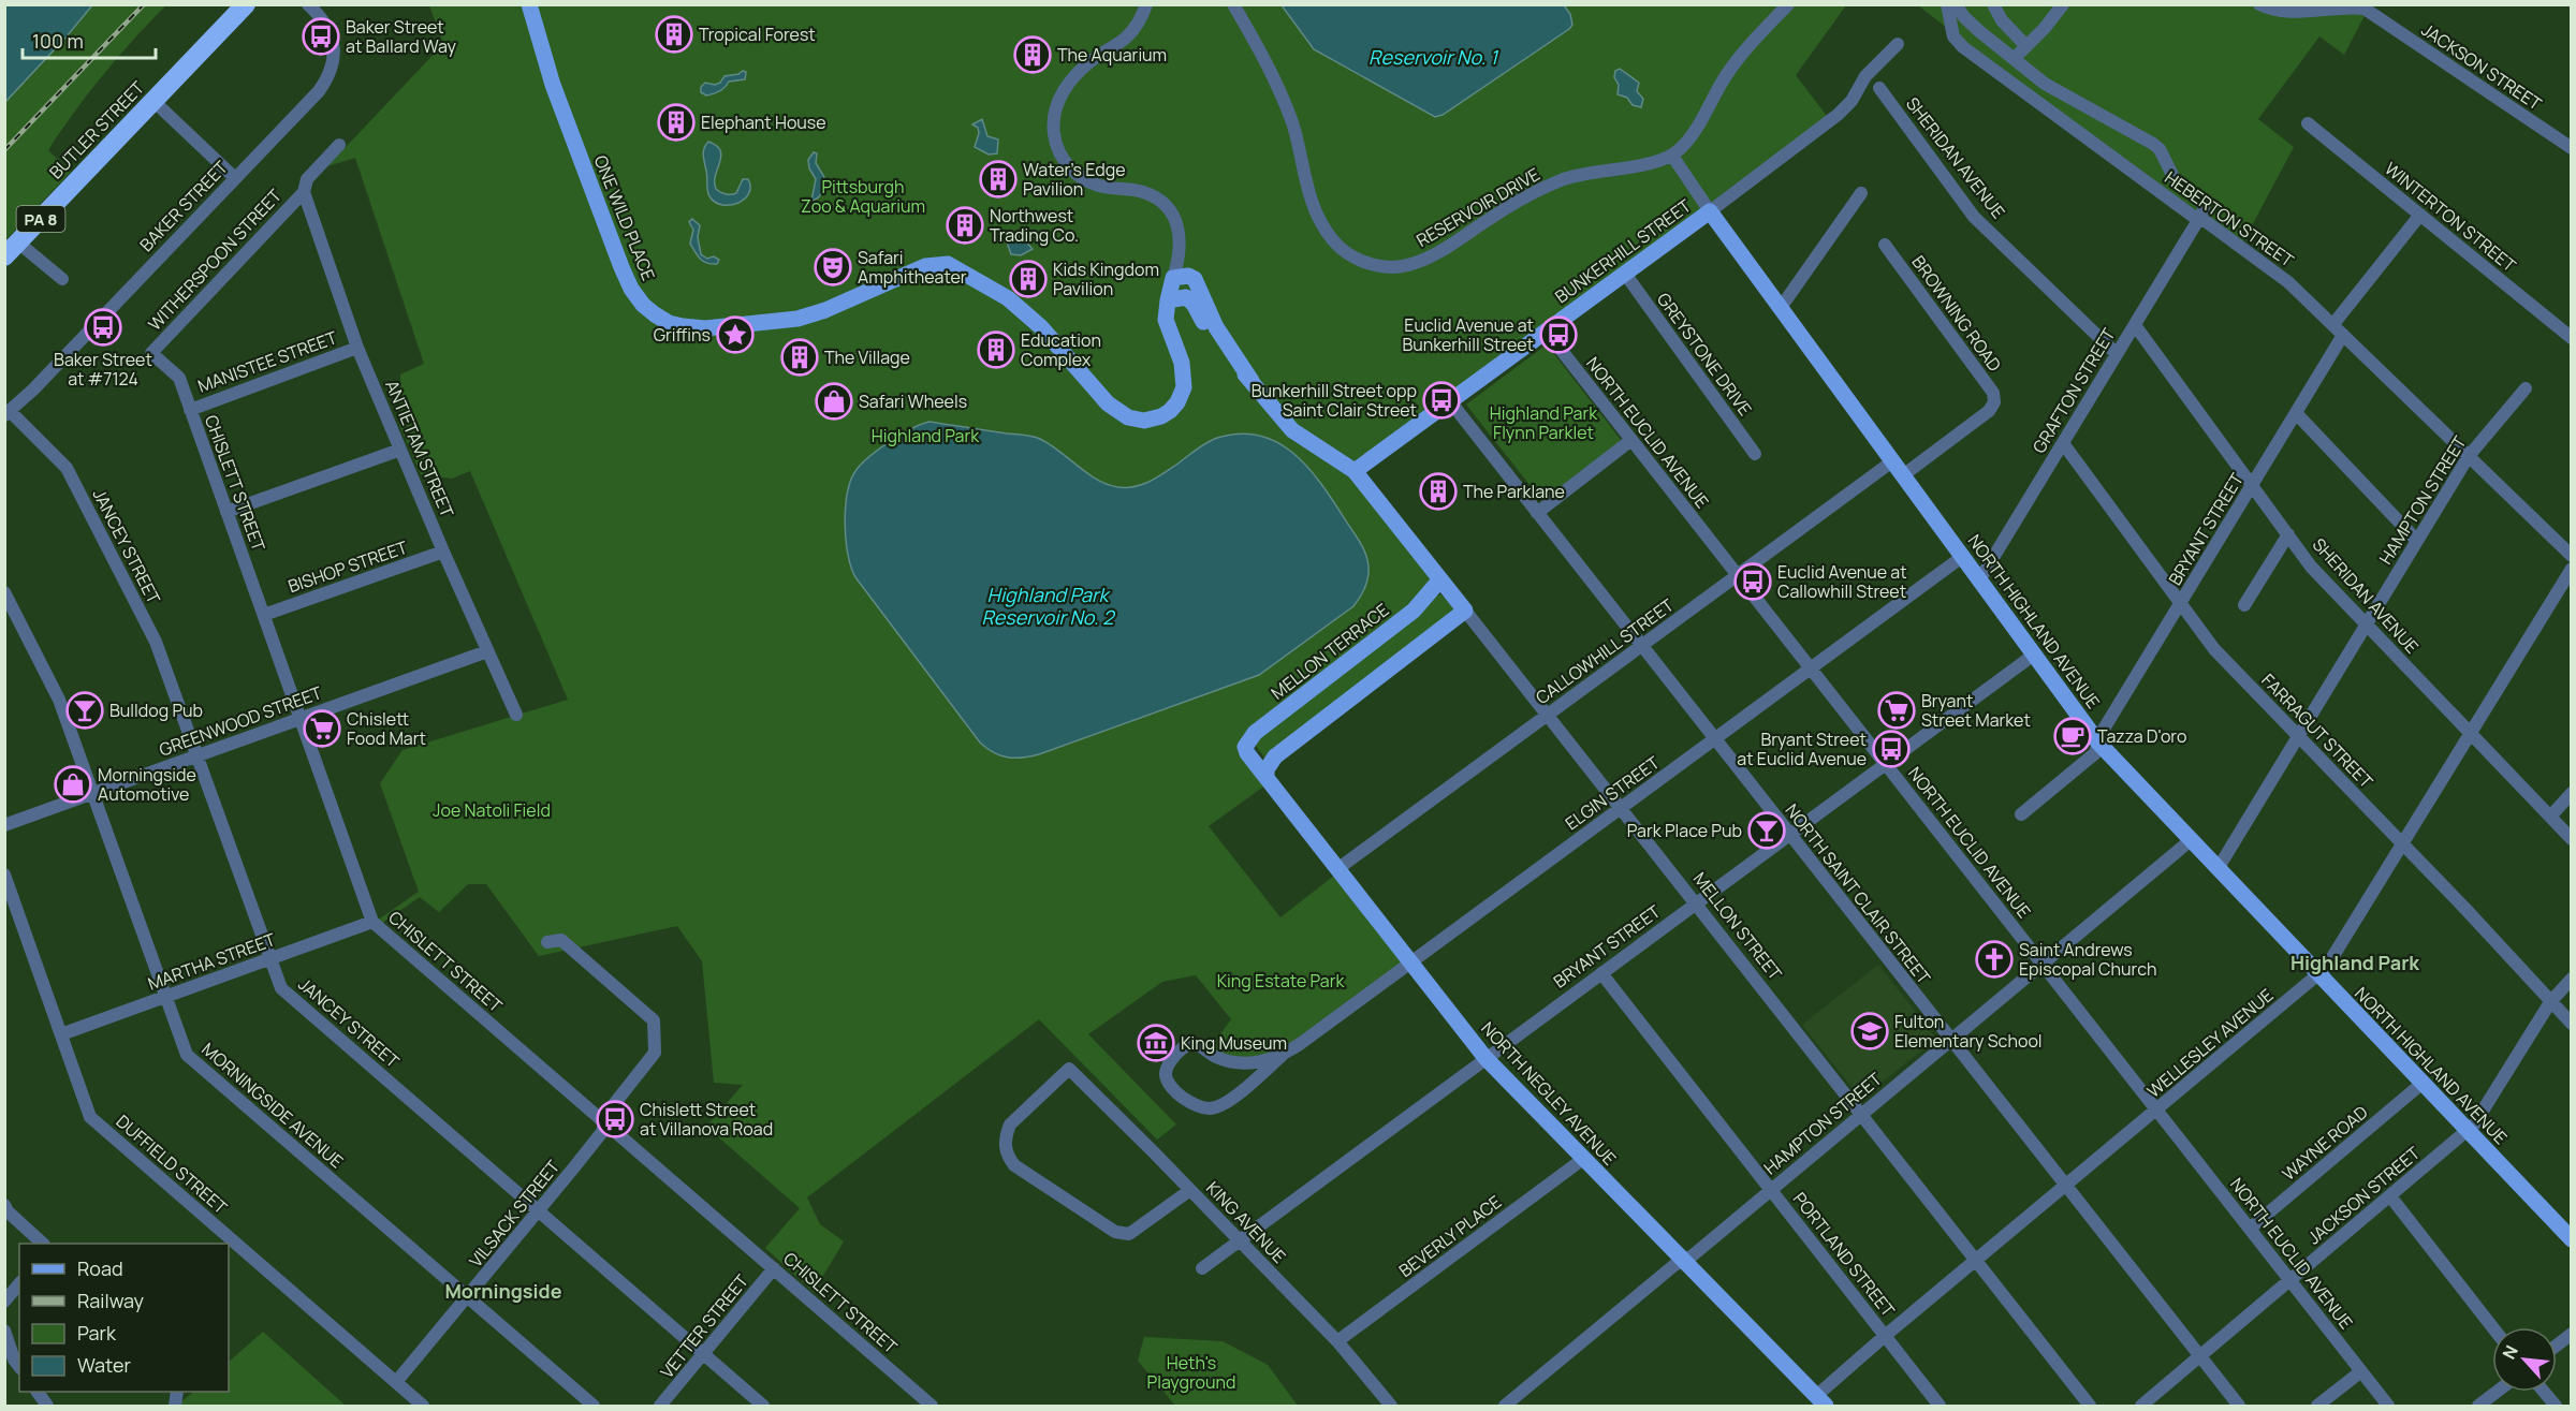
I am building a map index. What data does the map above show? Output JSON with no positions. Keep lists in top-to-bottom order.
{
  "streets": {
    "highway": ["BUTLER STREET", "PA 8"],
    "main road": [
      "ONE WILD PLACE",
      "BUNKERHILL STREET",
      "NORTH HIGHLAND AVENUE",
      "MELLON TERRACE",
      "MELLON STREET",
      "NORTH NEGLEY AVENUE"
    ],
    "street": [
      "JACKSON STREET",
      "SHERIDAN AVENUE",
      "BAKER STREET",
      "RESERVOIR DRIVE",
      "WINTERTON STREET",
      "HEBERTON STREET",
      "WITHERSPOON STREET",
      "BROWNING ROAD",
      "GREYSTONE DRIVE",
      "MANISTEE STREET",
      "GRAFTON STREET",
      "NORTH EUCLID AVENUE",
      "ANTIETAM STREET",
      "CHISLETT STREET",
      "HAMPTON STREET",
      "BRYANT STREET",
      "JANCEY STREET",
      "BISHOP STREET",
      "CALLOWHILL STREET",
      "GREENWOOD STREET",
      "FARRAGUT STREET",
      "ELGIN STREET",
      "NORTH SAINT CLAIR STREET",
      "MARTHA STREET",
      "WELLESLEY AVENUE",
      "MORNINGSIDE AVENUE",
      "WAYNE ROAD",
      "DUFFIELD STREET",
      "VILSACK STREET",
      "KING AVENUE",
      "BEVERLY PLACE",
      "PORTLAND STREET",
      "VETTER STREET"
    ]
  },
  "crossings": [
    ["JACKSON STREET", "NORTH EUCLID AVENUE"],
    ["JACKSON STREET", "NORTH HIGHLAND AVENUE"],
    ["JACKSON STREET", "FARRAGUT STREET"],
    ["JACKSON STREET", "NORTH SAINT CLAIR STREET"],
    ["SHERIDAN AVENUE", "GRAFTON STREET"],
    ["SHERIDAN AVENUE", "HAMPTON STREET"],
    ["SHERIDAN AVENUE", "BRYANT STREET"],
    ["SHERIDAN AVENUE", "WELLESLEY AVENUE"],
    ["BAKER STREET", "JANCEY STREET"],
    ["RESERVOIR DRIVE", "NORTH HIGHLAND AVENUE"],
    ["HEBERTON STREET", "GRAFTON STREET"],
    ["HEBERTON STREET", "HAMPTON STREET"],
    ["HEBERTON STREET", "BRYANT STREET"],
    ["BUNKERHILL STREET", "GREYSTONE DRIVE"],
    ["BUNKERHILL STREET", "NORTH EUCLID AVENUE"],
    ["BUNKERHILL STREET", "NORTH HIGHLAND AVENUE"],
    ["BUNKERHILL STREET", "NORTH SAINT CLAIR STREET"],
    ["BUNKERHILL STREET", "MELLON STREET"],
    ["WITHERSPOON STREET", "ANTIETAM STREET"],
    ["WITHERSPOON STREET", "CHISLETT STREET"],
    ["BROWNING ROAD", "NORTH HIGHLAND AVENUE"],
    ["MANISTEE STREET", "ANTIETAM STREET"],
    ["MANISTEE STREET", "CHISLETT STREET"],
    ["GRAFTON STREET", "NORTH HIGHLAND AVENUE"],
    ["GRAFTON STREET", "FARRAGUT STREET"],
    ["NORTH EUCLID AVENUE", "HAMPTON STREET"],
    ["NORTH EUCLID AVENUE", "BRYANT STREET"],
    ["NORTH EUCLID AVENUE", "CALLOWHILL STREET"],
    ["NORTH EUCLID AVENUE", "ELGIN STREET"],
    ["NORTH EUCLID AVENUE", "WELLESLEY AVENUE"],
    ["NORTH EUCLID AVENUE", "WAYNE ROAD"],
    ["ANTIETAM STREET", "BISHOP STREET"],
    ["ANTIETAM STREET", "GREENWOOD STREET"],
    ["CHISLETT STREET", "BISHOP STREET"],
    ["CHISLETT STREET", "GREENWOOD STREET"],
    ["CHISLETT STREET", "MARTHA STREET"],
    ["CHISLETT STREET", "VILSACK STREET"],
    ["CHISLETT STREET", "VETTER STREET"],
    ["HAMPTON STREET", "NORTH HIGHLAND AVENUE"],
    ["HAMPTON STREET", "FARRAGUT STREET"],
    ["HAMPTON STREET", "NORTH SAINT CLAIR STREET"],
    ["HAMPTON STREET", "MELLON STREET"],
    ["HAMPTON STREET", "NORTH NEGLEY AVENUE"],
    ["HAMPTON STREET", "PORTLAND STREET"],
    ["BRYANT STREET", "NORTH HIGHLAND AVENUE"],
    ["BRYANT STREET", "FARRAGUT STREET"],
    ["BRYANT STREET", "NORTH SAINT CLAIR STREET"],
    ["BRYANT STREET", "MELLON STREET"],
    ["BRYANT STREET", "NORTH NEGLEY AVENUE"],
    ["BRYANT STREET", "KING AVENUE"],
    ["BRYANT STREET", "PORTLAND STREET"],
    ["JANCEY STREET", "GREENWOOD STREET"],
    ["JANCEY STREET", "MARTHA STREET"],
    ["JANCEY STREET", "VILSACK STREET"],
    ["JANCEY STREET", "VETTER STREET"],
    ["NORTH HIGHLAND AVENUE", "CALLOWHILL STREET"],
    ["NORTH HIGHLAND AVENUE", "ELGIN STREET"],
    ["NORTH HIGHLAND AVENUE", "WELLESLEY AVENUE"],
    ["NORTH HIGHLAND AVENUE", "WAYNE ROAD"],
    ["MELLON TERRACE", "MELLON STREET"],
    ["MELLON TERRACE", "NORTH NEGLEY AVENUE"],
    ["CALLOWHILL STREET", "NORTH SAINT CLAIR STREET"],
    ["CALLOWHILL STREET", "MELLON STREET"],
    ["CALLOWHILL STREET", "NORTH NEGLEY AVENUE"],
    ["GREENWOOD STREET", "MORNINGSIDE AVENUE"],
    ["FARRAGUT STREET", "WELLESLEY AVENUE"],
    ["ELGIN STREET", "NORTH SAINT CLAIR STREET"],
    ["ELGIN STREET", "MELLON STREET"],
    ["ELGIN STREET", "NORTH NEGLEY AVENUE"],
    ["NORTH SAINT CLAIR STREET", "WELLESLEY AVENUE"],
    ["MELLON STREET", "WELLESLEY AVENUE"],
    ["MARTHA STREET", "MORNINGSIDE AVENUE"],
    ["MARTHA STREET", "DUFFIELD STREET"],
    ["WELLESLEY AVENUE", "NORTH NEGLEY AVENUE"],
    ["WELLESLEY AVENUE", "PORTLAND STREET"],
    ["NORTH NEGLEY AVENUE", "BEVERLY PLACE"],
    ["MORNINGSIDE AVENUE", "VILSACK STREET"],
    ["DUFFIELD STREET", "VILSACK STREET"],
    ["KING AVENUE", "BEVERLY PLACE"]
  ],
  "districts": ["Highland Park", "Morningside"],
  "water": ["Reservoir No. 1", "Highland Park Reservoir No. 2"],
  "parks": [
    "Pittsburgh Zoo & Aquarium",
    "Highland Park Flynn Parklet",
    "Highland Park",
    "Joe Natoli Field",
    "King Estate Park",
    "Heth's Playground"
  ],
  "places": {
    "building": [
      "Tropical Forest",
      "The Aquarium",
      "Elephant House",
      "Water's Edge Pavilion",
      "Northwest Trading Co.",
      "Kids Kingdom Pavilion",
      "Education Complex",
      "The Village",
      "The Parklane"
    ],
    "bus stop": [
      "Baker Street at Ballard Way",
      "Baker Street at #7124",
      "Euclid Avenue at Bunkerhill Street",
      "Bunkerhill Street opp Saint Clair Street",
      "Euclid Avenue at Callowhill Street",
      "Bryant Street at Euclid Avenue",
      "Chislett Street at Villanova Road"
    ],
    "theatre": ["Safari Amphitheater"],
    "place": ["Griffins"],
    "shop": ["Safari Wheels", "Morningside Automotive"],
    "bar": ["Bulldog Pub", "Park Place Pub"],
    "supermarket": ["Bryant Street Market", "Chislett Food Mart"],
    "cafe": ["Tazza D'oro"],
    "church": ["Saint Andrews Episcopal Church"],
    "school or university": ["Fulton Elementary School"],
    "museum": ["King Museum"]
  },
  "legend": [
    "Road",
    "Railway",
    "Park",
    "Water"
  ],
  "scale_bar": "100 m",
  "north": "top left"
}
